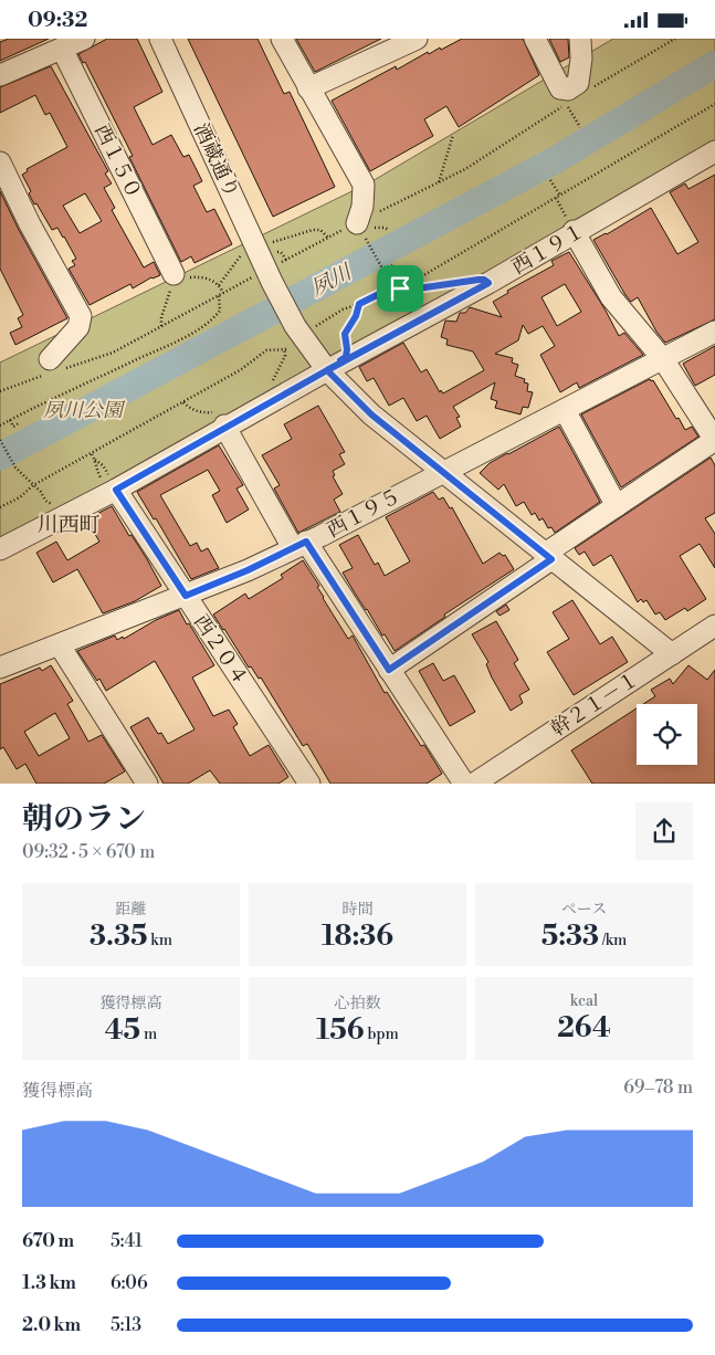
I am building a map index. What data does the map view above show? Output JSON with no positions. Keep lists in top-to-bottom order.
{
  "streets": {
    "street": [
      "酒蔵通り",
      "西１５０",
      "西１９１",
      "西１９５",
      "西２０４",
      "幹２１－１"
    ]
  },
  "crossings": [
    ["酒蔵通り", "西１９１"],
    ["酒蔵通り", "西１９５"],
    ["酒蔵通り", "幹２１－１"],
    ["西１９１", "西２０４"],
    ["西１９５", "西２０４"]
  ],
  "districts": ["川西町"],
  "water": ["夙川"],
  "parks": ["夙川公園"],
  "page": {
    "status": "09:32",
    "heading": ["朝のラン", "09:32 · 5 × 670 m"],
    "stats": [
      ["距離", "3.35 km"],
      ["時間", "18:36"],
      ["ペース", "5:33 /km"],
      ["獲得標高", "45 m"],
      ["心拍数", "156 bpm"],
      ["kcal", "264"]
    ],
    "chart": ["獲得標高", "69–78 m"],
    "list": [
      {
        "name": "670 m",
        "note": "5:41"
      },
      {
        "name": "1.3 km",
        "note": "6:06"
      },
      {
        "name": "2.0 km",
        "note": "5:13"
      }
    ]
  }
}
